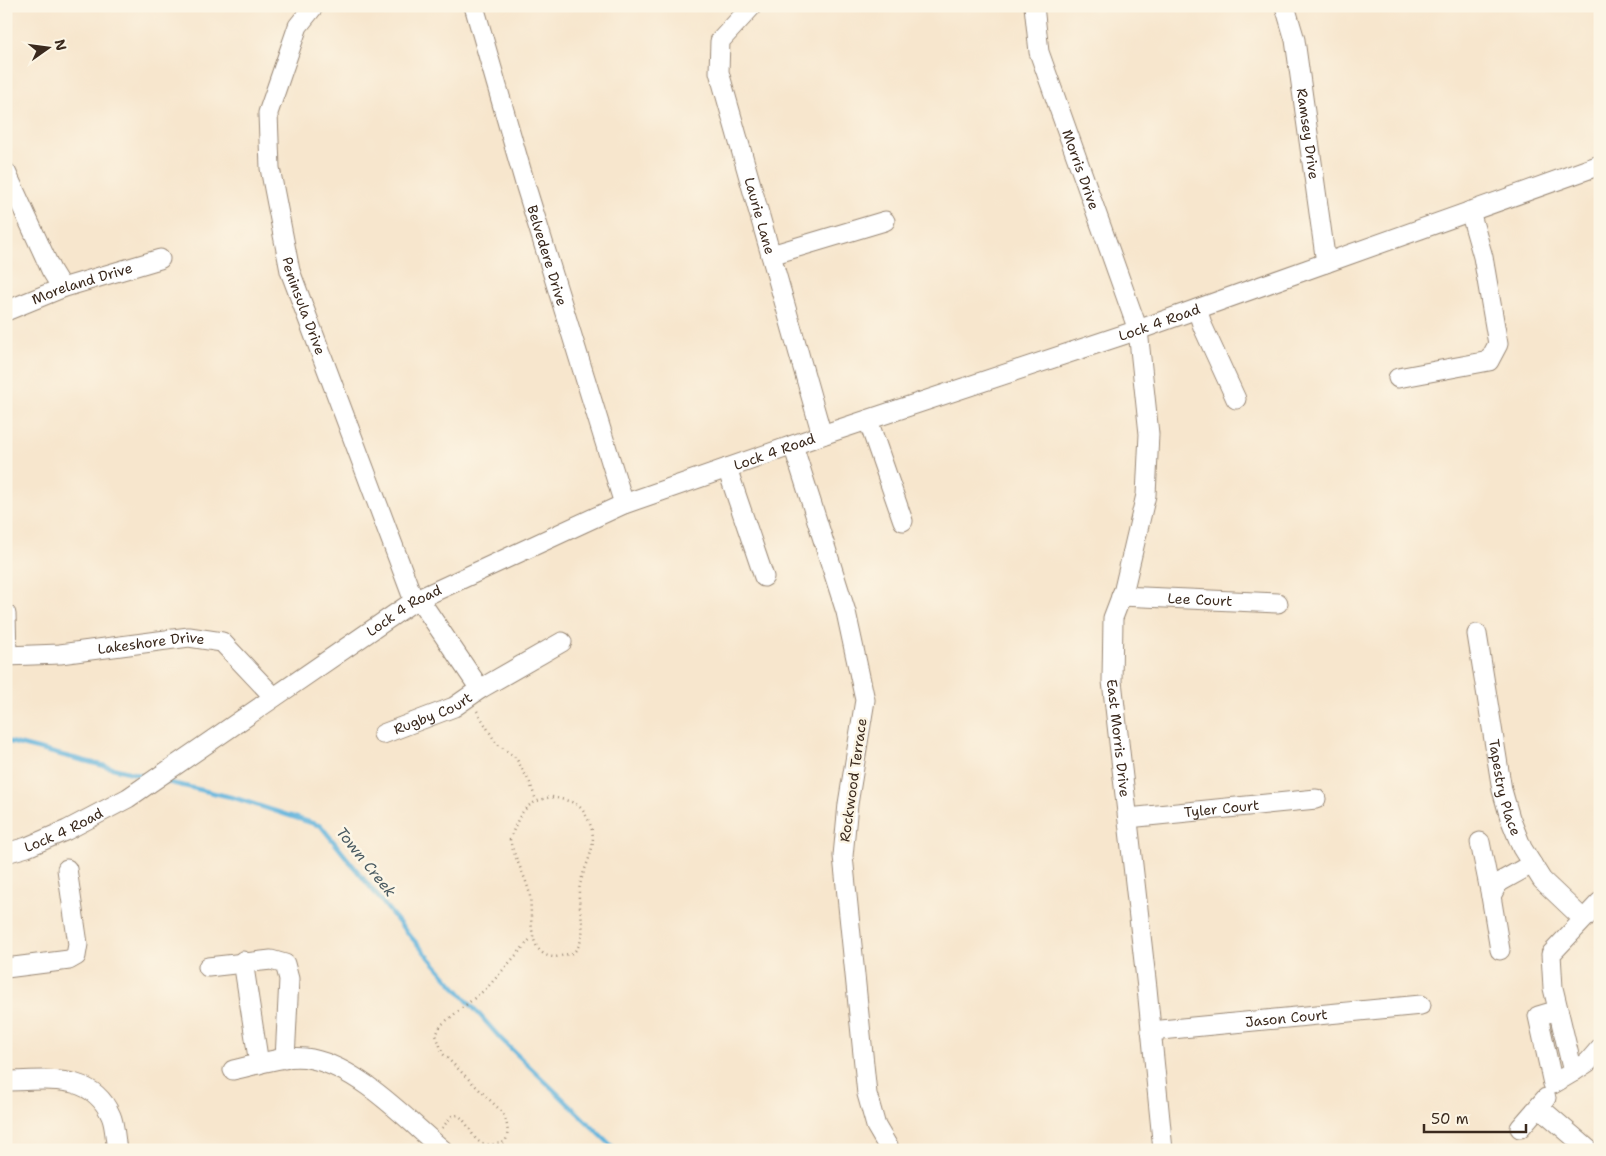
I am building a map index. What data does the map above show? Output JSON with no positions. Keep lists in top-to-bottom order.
{
  "streets": {
    "street": [
      "Ramsey Drive",
      "Morris Drive",
      "Laurie Lane",
      "Belvedere Drive",
      "Moreland Drive",
      "Peninsula Drive",
      "Lock 4 Road",
      "Lee Court",
      "Lakeshore Drive",
      "Rugby Court",
      "East Morris Drive",
      "Rockwood Terrace",
      "Tapestry Place",
      "Tyler Court",
      "Jason Court"
    ]
  },
  "crossings": [
    ["Ramsey Drive", "Lock 4 Road"],
    ["Morris Drive", "Lock 4 Road"],
    ["Morris Drive", "East Morris Drive"],
    ["Laurie Lane", "Lock 4 Road"],
    ["Belvedere Drive", "Lock 4 Road"],
    ["Peninsula Drive", "Lock 4 Road"],
    ["Peninsula Drive", "Rugby Court"],
    ["Lock 4 Road", "Lakeshore Drive"],
    ["Lock 4 Road", "Rugby Court"],
    ["Lock 4 Road", "East Morris Drive"],
    ["Lock 4 Road", "Rockwood Terrace"],
    ["Lee Court", "East Morris Drive"],
    ["East Morris Drive", "Tyler Court"],
    ["East Morris Drive", "Jason Court"]
  ],
  "water": ["Town Creek"],
  "scale_bar": "50 m",
  "north": "right"
}
